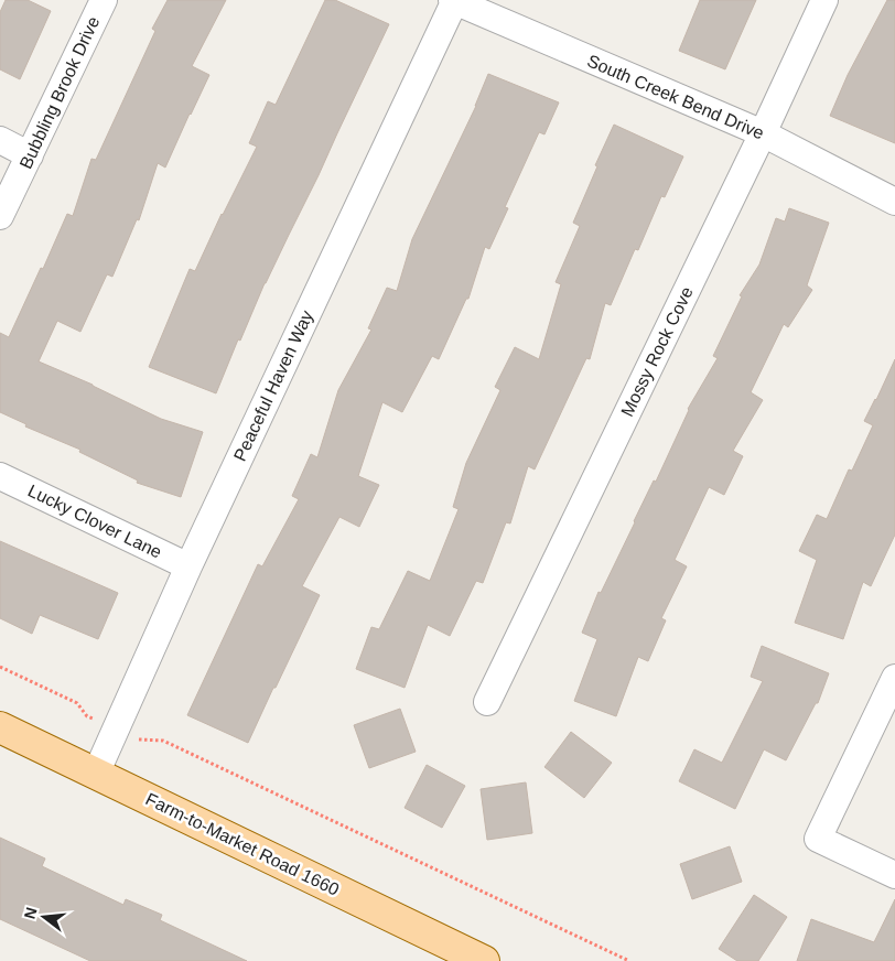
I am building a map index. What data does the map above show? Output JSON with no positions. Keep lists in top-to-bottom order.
{
  "streets": {
    "main road": ["Farm-to-Market Road 1660"],
    "street": [
      "Bubbling Brook Drive",
      "South Creek Bend Drive",
      "Mossy Rock Cove",
      "Peaceful Haven Way",
      "Lucky Clover Lane"
    ]
  },
  "crossings": [
    ["South Creek Bend Drive", "Mossy Rock Cove"],
    ["South Creek Bend Drive", "Peaceful Haven Way"],
    ["Peaceful Haven Way", "Lucky Clover Lane"],
    ["Peaceful Haven Way", "Farm-to-Market Road 1660"]
  ],
  "north": "left"
}
